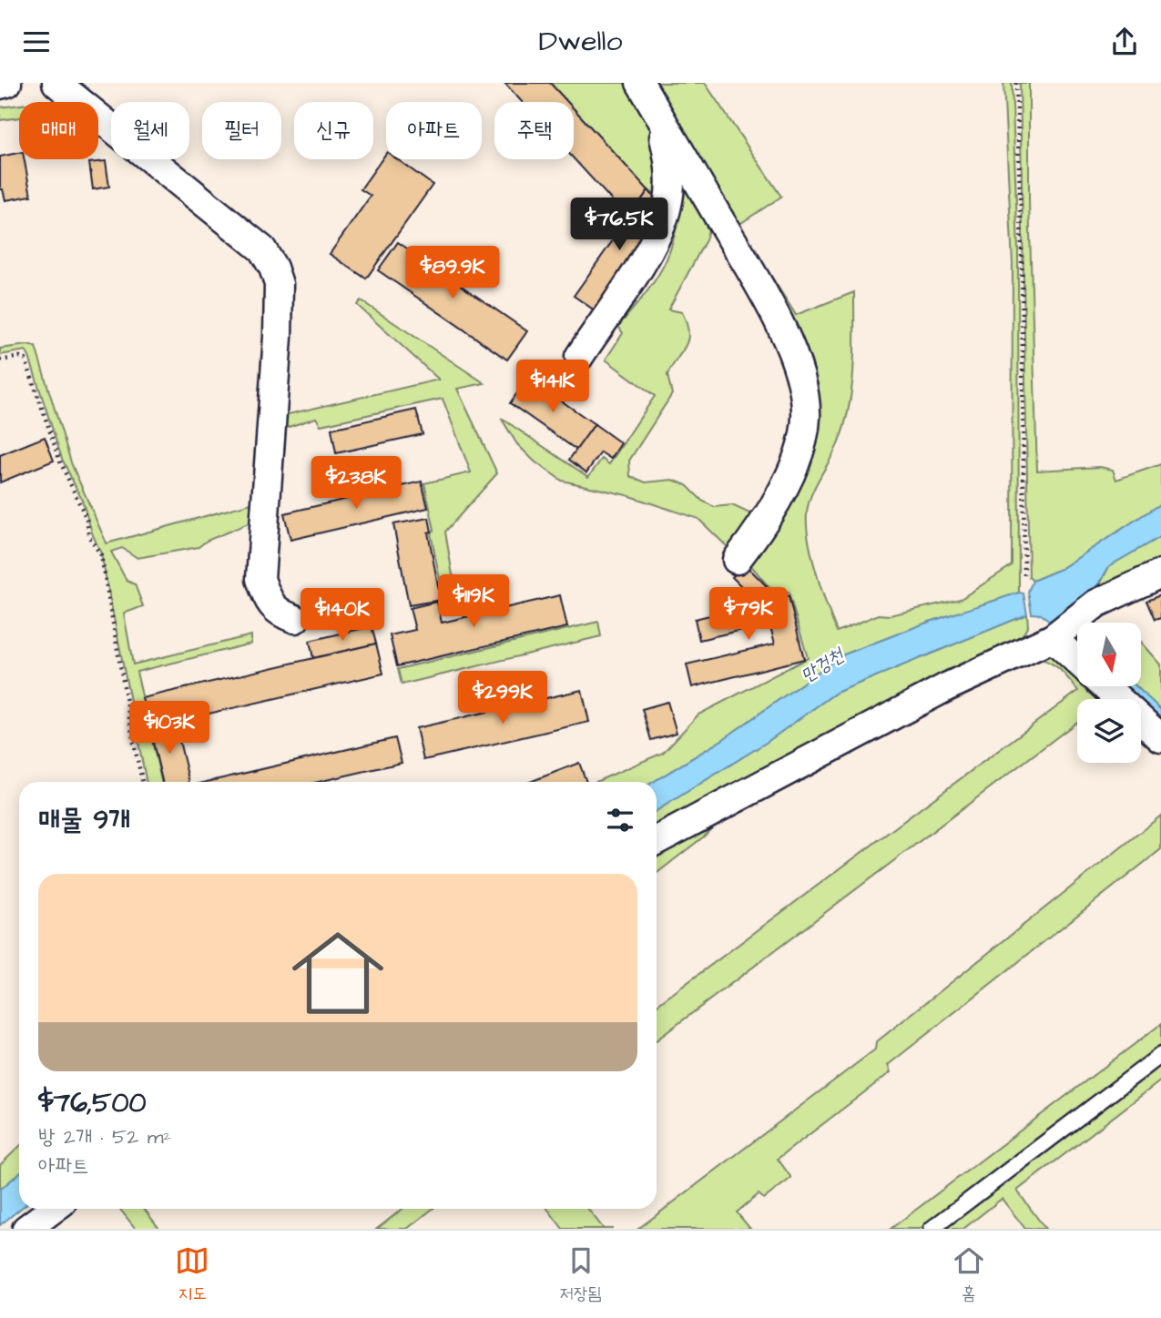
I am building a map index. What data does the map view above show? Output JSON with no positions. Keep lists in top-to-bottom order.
{
  "water": ["만겅천"],
  "north": "bottom",
  "page": {
    "header": "Dwello",
    "chip": [
      "매매",
      "월세",
      "필터",
      "신규",
      "아파트",
      "주택"
    ],
    "price": [
      "$76.5K",
      "$89.9K",
      "$141K",
      "$238K",
      "$119K",
      "$79K",
      "$140K",
      "$299K",
      "$103K"
    ],
    "heading": "매물 9개",
    "list": [
      {
        "name": "$76,500",
        "note": "방 2개 · 52 m² · 아파트"
      }
    ],
    "tabs": ["지도", "저장됨", "홈"]
  }
}
